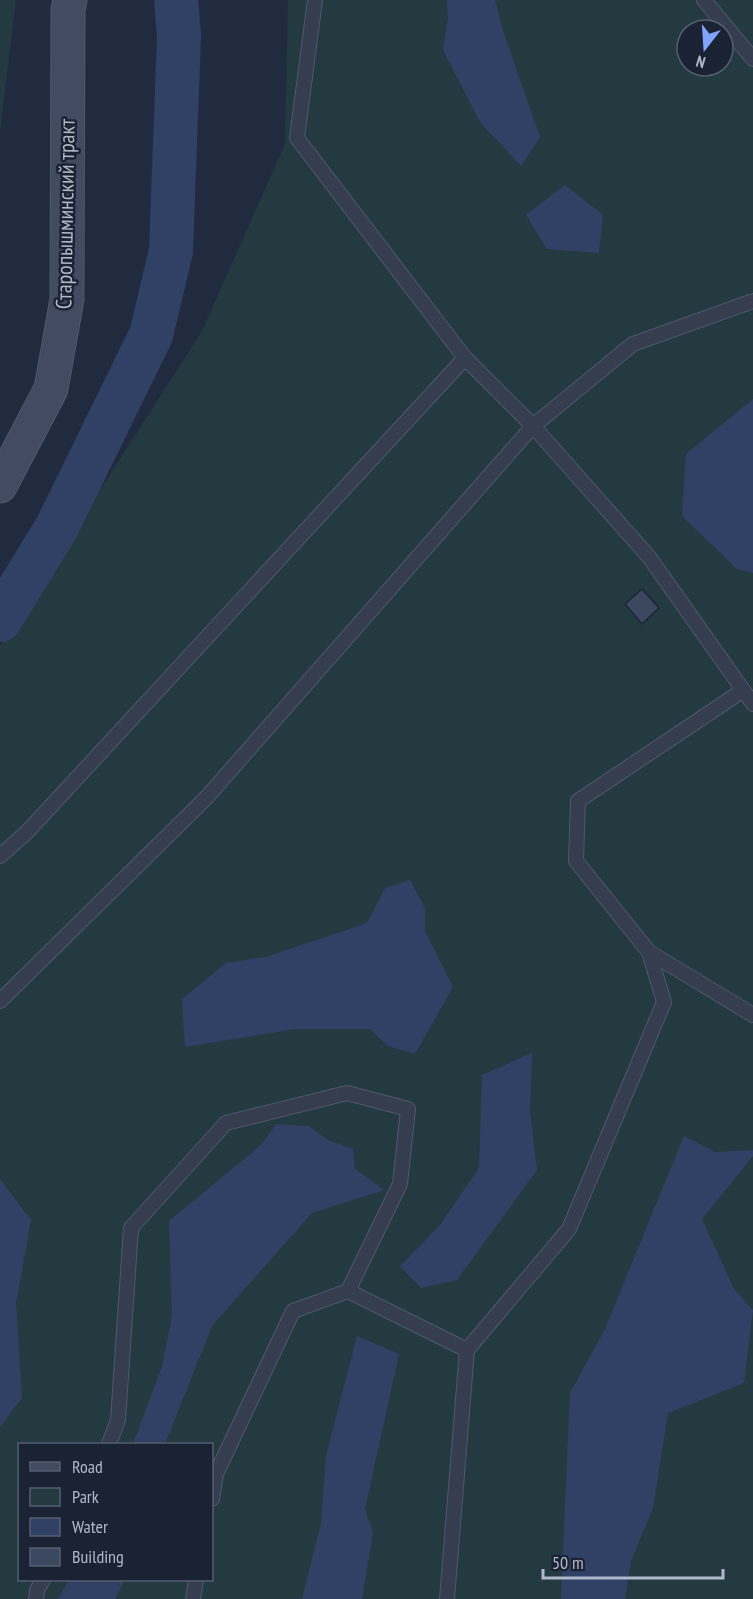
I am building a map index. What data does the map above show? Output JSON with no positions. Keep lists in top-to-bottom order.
{
  "streets": {
    "street": ["Старопышминский тракт"]
  },
  "legend": [
    "Road",
    "Park",
    "Water",
    "Building"
  ],
  "scale_bar": "50 m",
  "north": "bottom"
}
